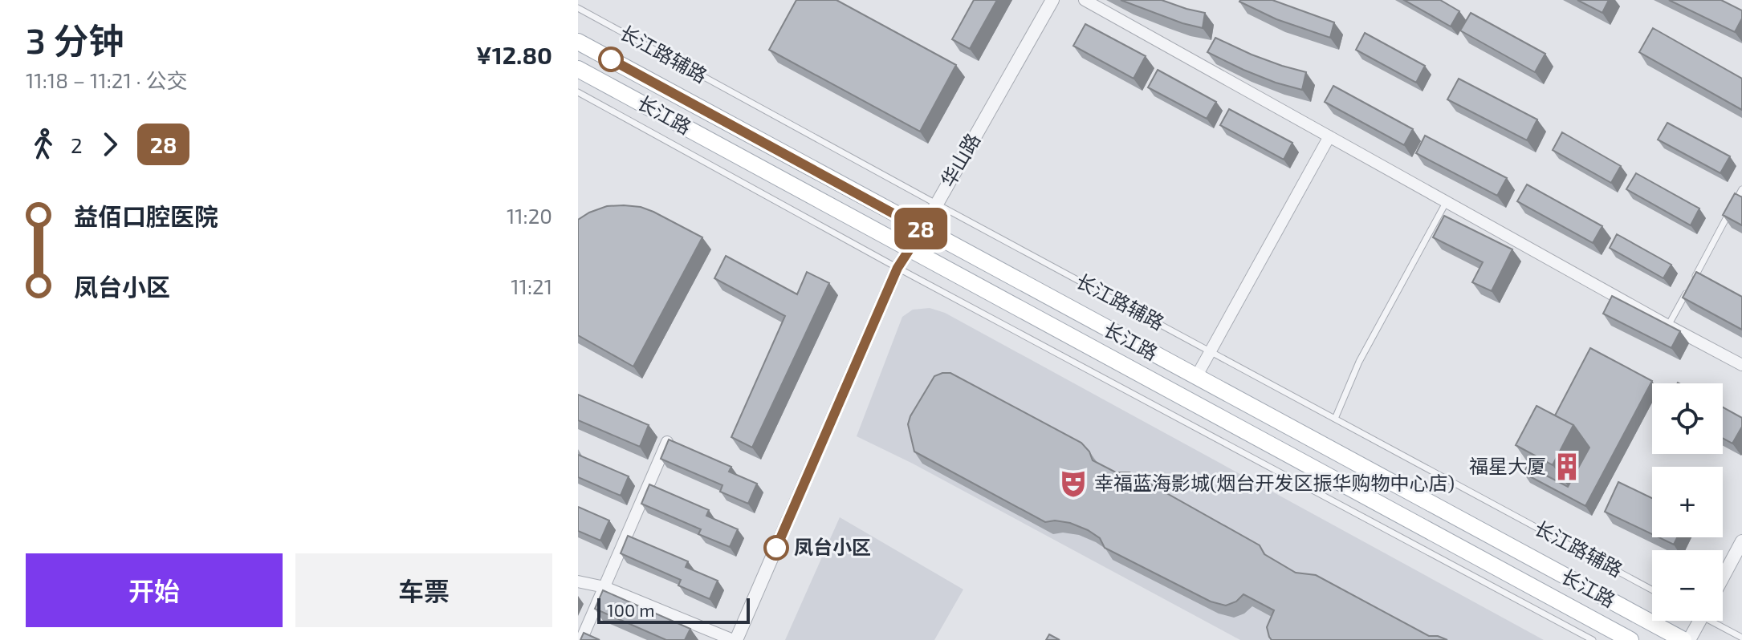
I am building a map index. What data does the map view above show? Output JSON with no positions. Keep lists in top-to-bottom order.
{
  "streets": {
    "main road": ["长江路"],
    "street": ["华山路"],
    "lane": ["长江路辅路"]
  },
  "crossings": [
    ["长江路辅路", "华山路"],
    ["长江路", "华山路"]
  ],
  "places": {
    "building": ["福星大厦"],
    "theatre": ["幸福蓝海影城(烟台开发区振华购物中心店)"],
    "other": ["凤台小区"]
  },
  "lines": ["bus line 28"],
  "scale_bar": "100 m",
  "page": {
    "heading": ["3 分钟", "11:18 – 11:21 · 公交", "¥12.80"],
    "on_map": "28",
    "legs": ["2", "28"],
    "list": [
      {
        "name": "益佰口腔医院",
        "value": "11:20"
      },
      {
        "name": "凤台小区",
        "value": "11:21"
      }
    ],
    "map_buttons": ["+", "−"],
    "buttons": ["开始", "车票"],
    "scale": "100 m"
  }
}
